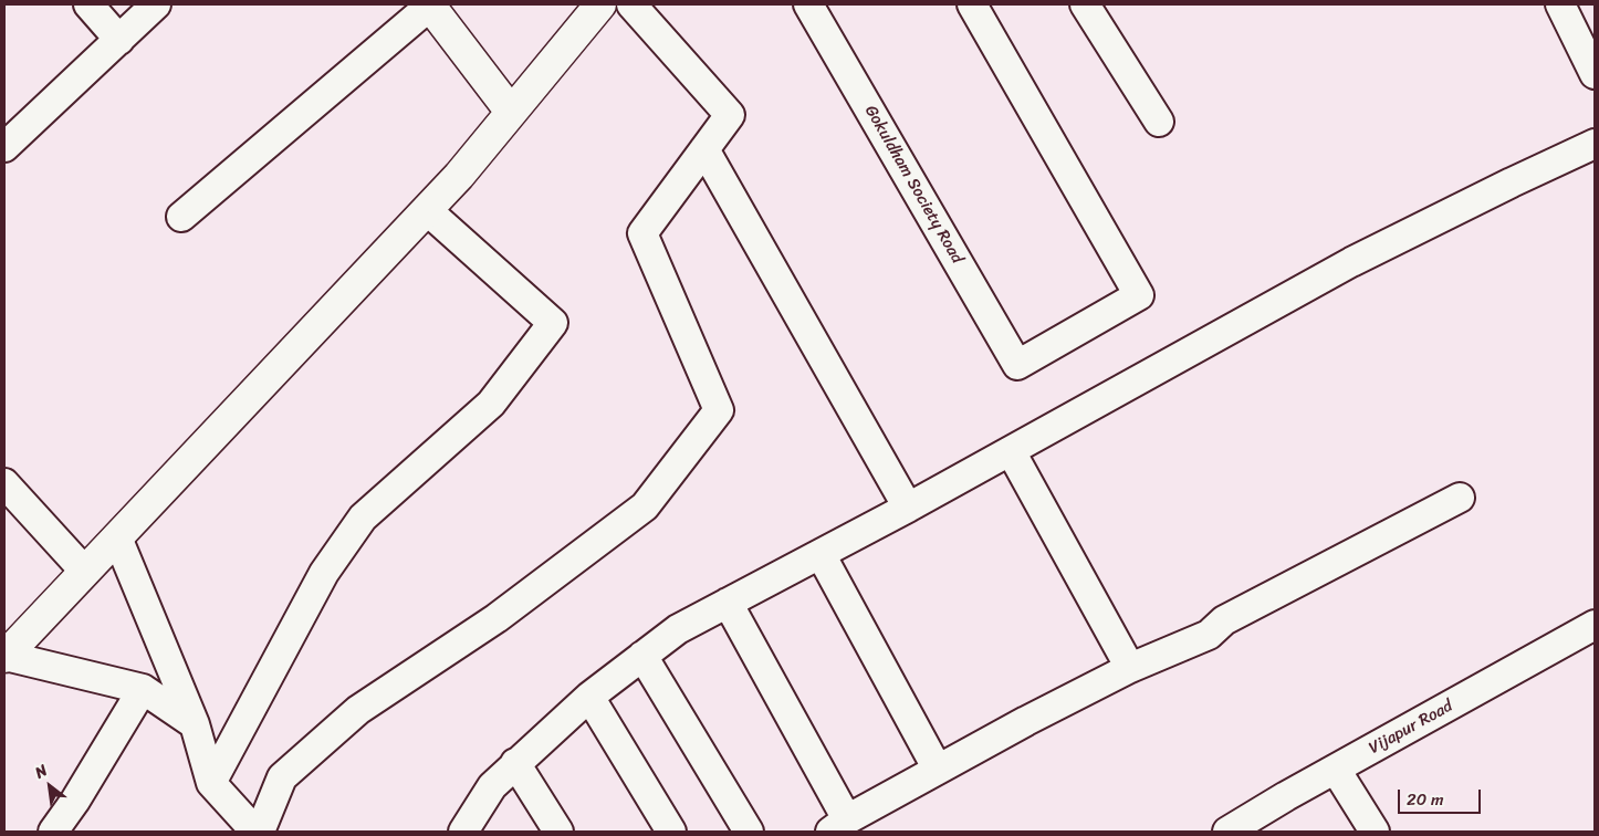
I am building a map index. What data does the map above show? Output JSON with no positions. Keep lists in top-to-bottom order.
{
  "streets": {
    "street": ["Gokuldham Society Road", "Vijapur Road"]
  },
  "scale_bar": "20 m",
  "north": "top left"
}
